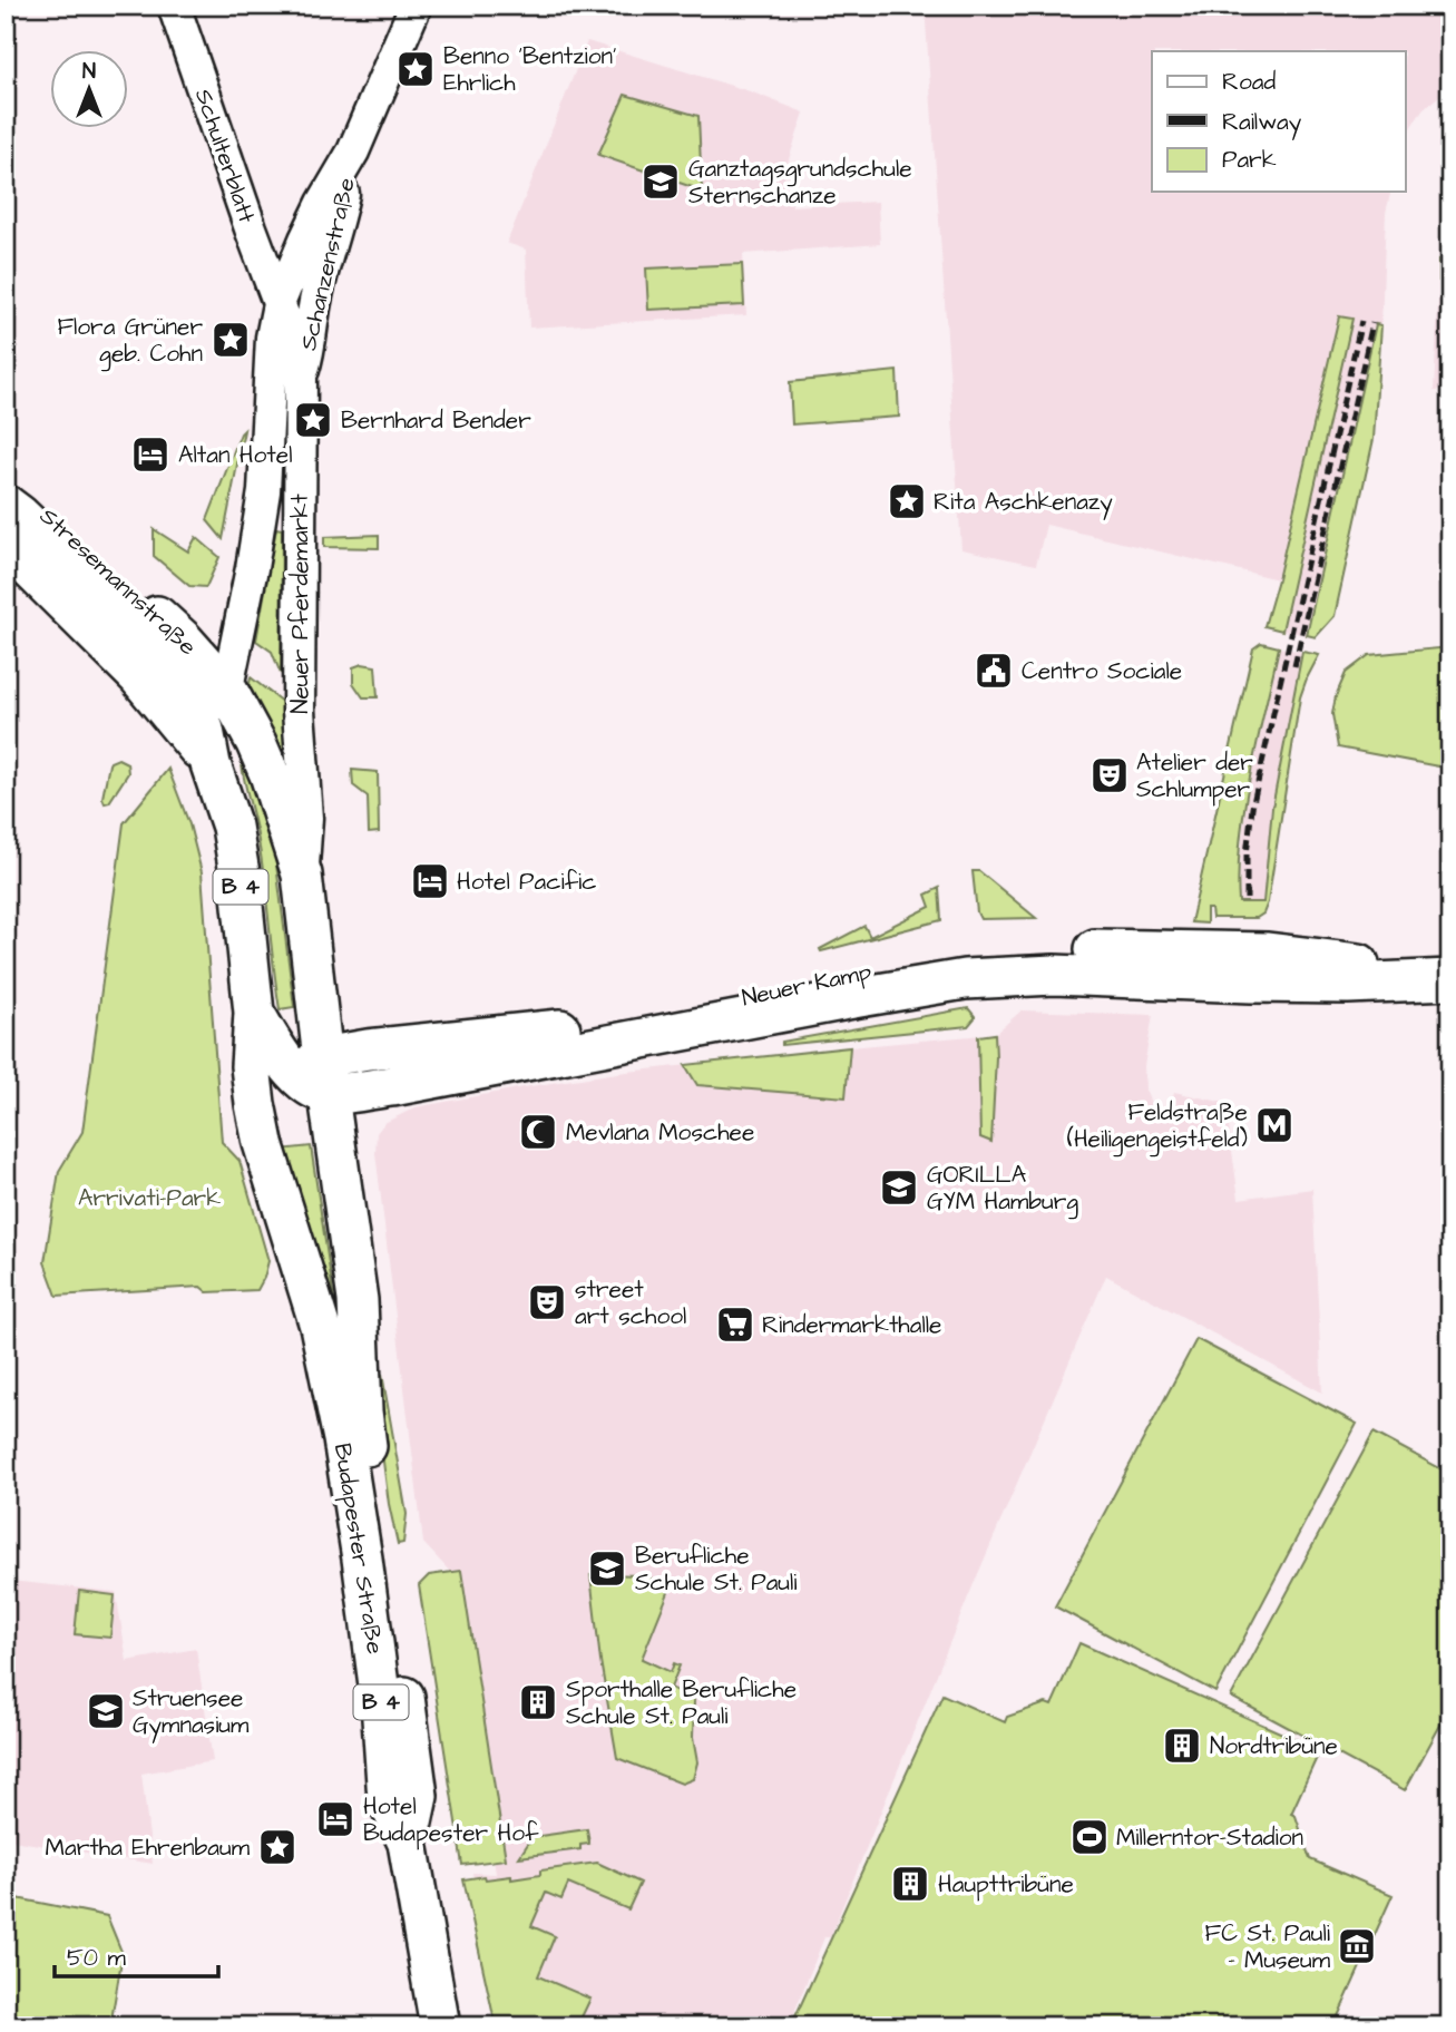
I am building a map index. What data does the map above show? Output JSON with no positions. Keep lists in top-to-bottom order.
{
  "streets": {
    "main road": [
      "Stresemannstraße",
      "Neuer Pferdemarkt",
      "B 4",
      "Neuer Kamp",
      "Budapester Straße"
    ],
    "street": ["Schulterblatt", "Schanzenstraße"]
  },
  "crossings": [
    ["Schulterblatt", "Schanzenstraße"],
    ["Schulterblatt", "Neuer Pferdemarkt"],
    ["Schanzenstraße", "Neuer Pferdemarkt"],
    ["Stresemannstraße", "Neuer Pferdemarkt"],
    ["Stresemannstraße", "B 4"],
    ["Neuer Pferdemarkt", "B 4"],
    ["Neuer Pferdemarkt", "Neuer Kamp"],
    ["Neuer Pferdemarkt", "Budapester Straße"]
  ],
  "parks": ["Arrivati-Park"],
  "places": {
    "place": [
      "Benno 'Bentzion' Ehrlich",
      "Flora Grüner geb. Cohn",
      "Bernhard Bender",
      "Rita Aschkenazy",
      "Martha Ehrenbaum"
    ],
    "school or university": [
      "Ganztagsgrundschule Sternschanze",
      "GORILLA GYM Hamburg",
      "Berufliche Schule St. Pauli",
      "Struensee Gymnasium"
    ],
    "hotel": ["Altan Hotel", "Hotel Pacific", "Hotel Budapester Hof"],
    "public building": ["Centro Sociale"],
    "theatre": ["Atelier der Schlumper", "street art school"],
    "metro station": ["Feldstraße (Heiligengeistfeld)"],
    "mosque": ["Mevlana Moschee"],
    "supermarket": ["Rindermarkthalle"],
    "building": ["Sporthalle Berufliche Schule St. Pauli", "Nordtribüne", "Haupttribüne"],
    "sports": ["Millerntor-Stadion"],
    "museum": ["FC St. Pauli - Museum"]
  },
  "legend": ["Road", "Railway", "Park"],
  "scale_bar": "50 m",
  "north": "top"
}
